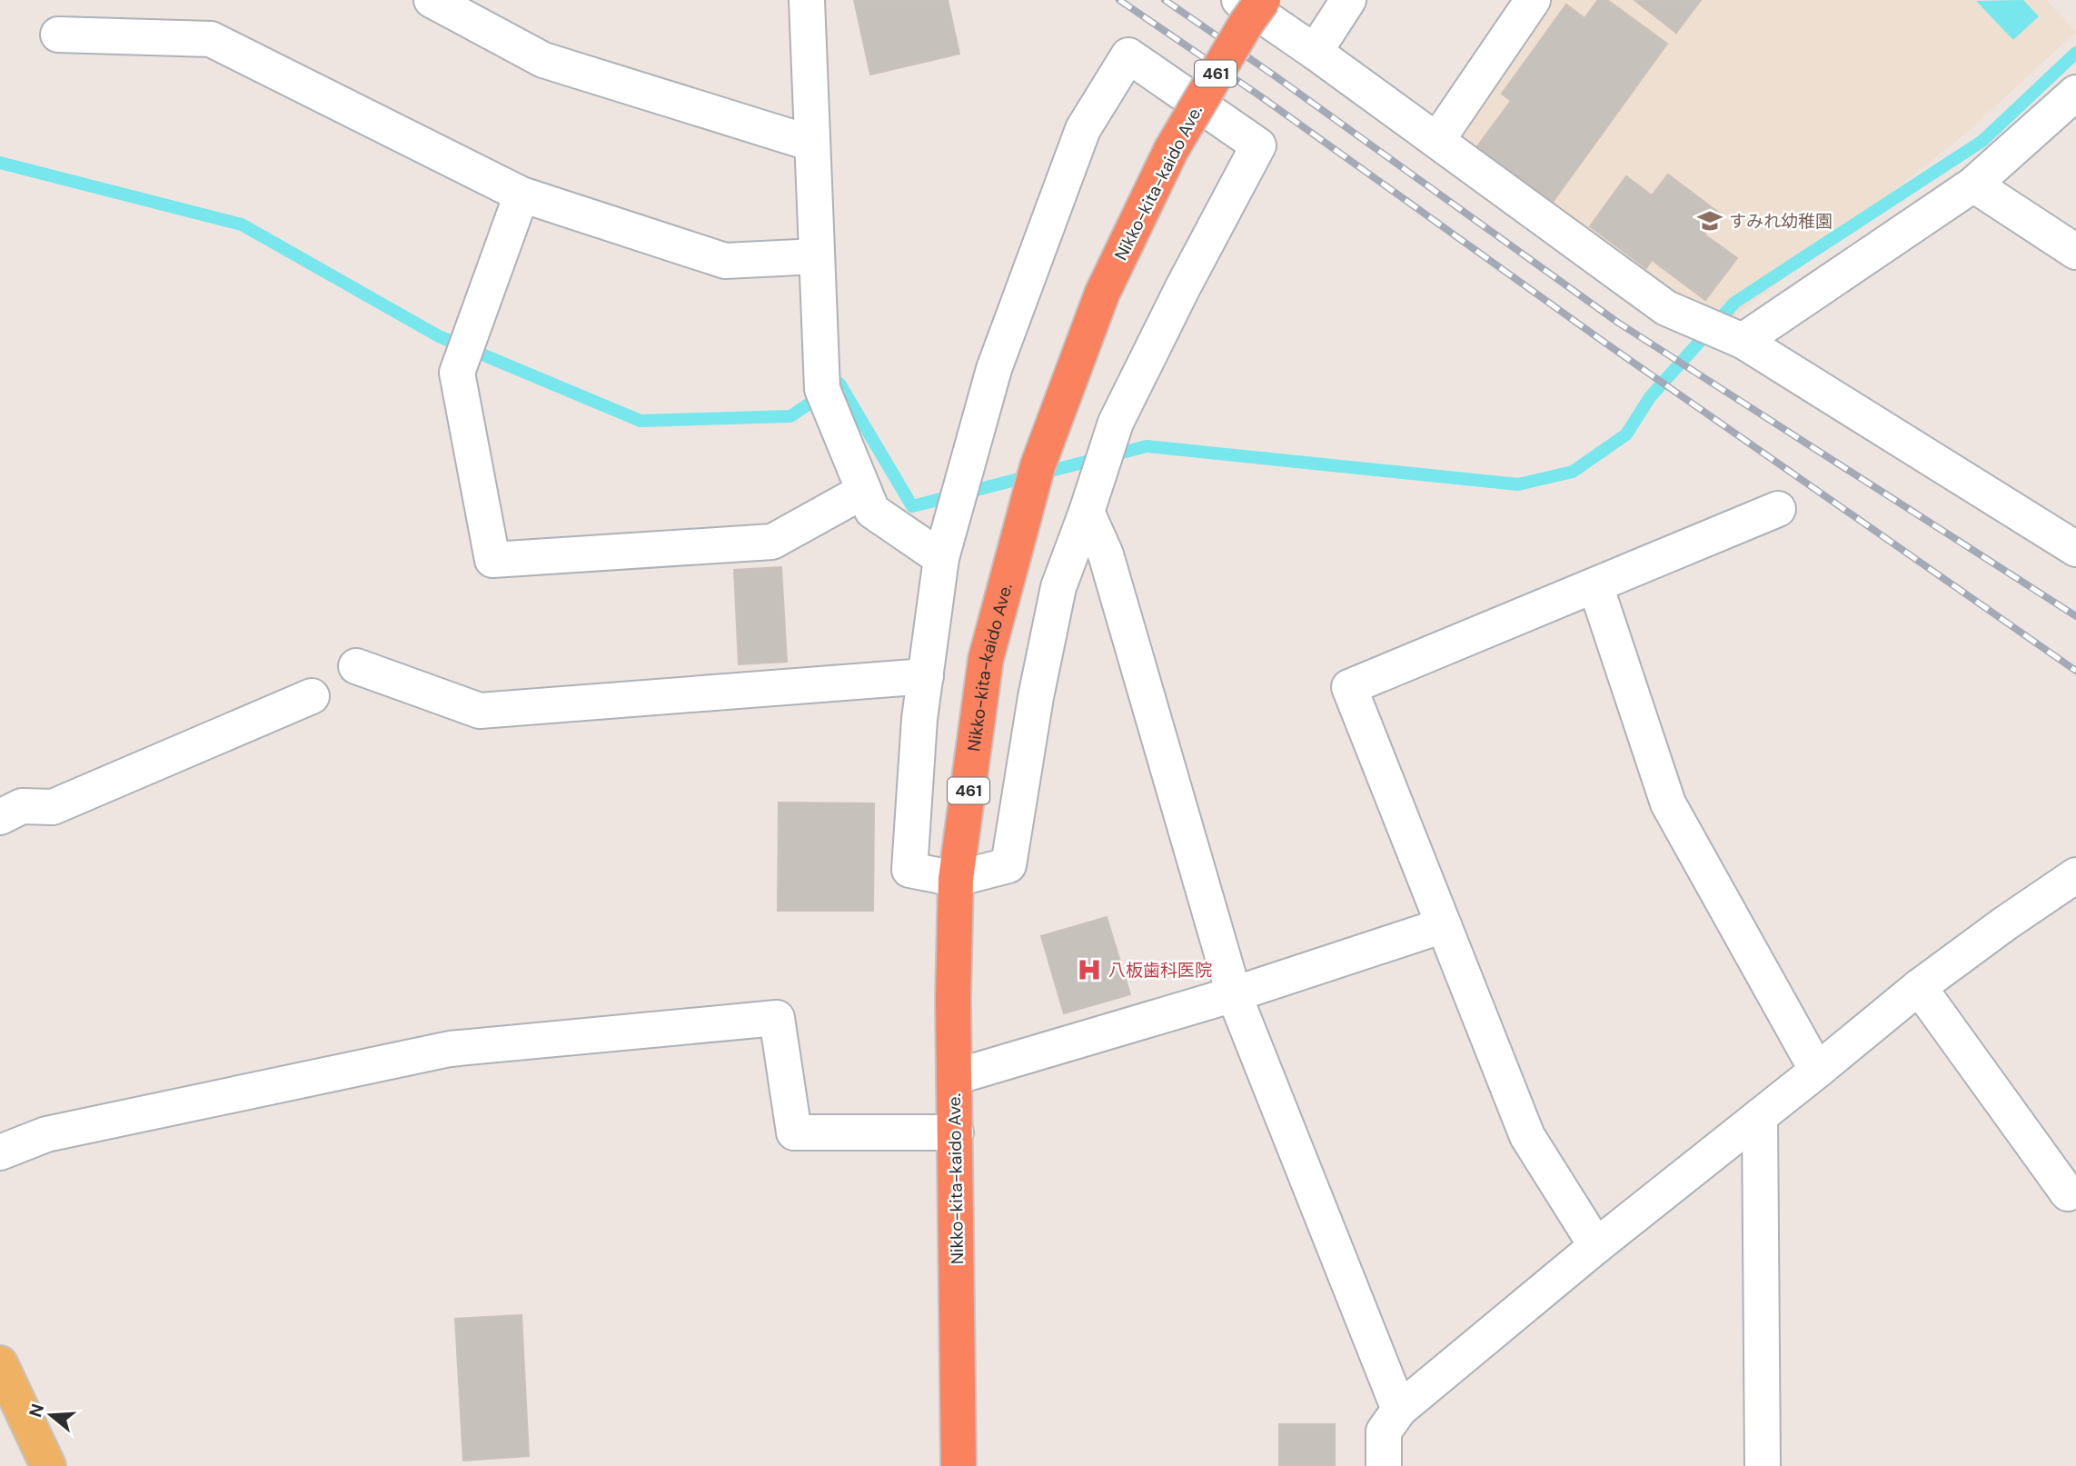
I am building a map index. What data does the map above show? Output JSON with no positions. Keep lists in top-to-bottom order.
{
  "streets": {
    "highway": ["461", "Nikko-kita-kaido Ave."]
  },
  "places": {
    "school or university": ["すみれ幼稚園"],
    "hospital": ["八板歯科医院"]
  },
  "north": "left"
}
